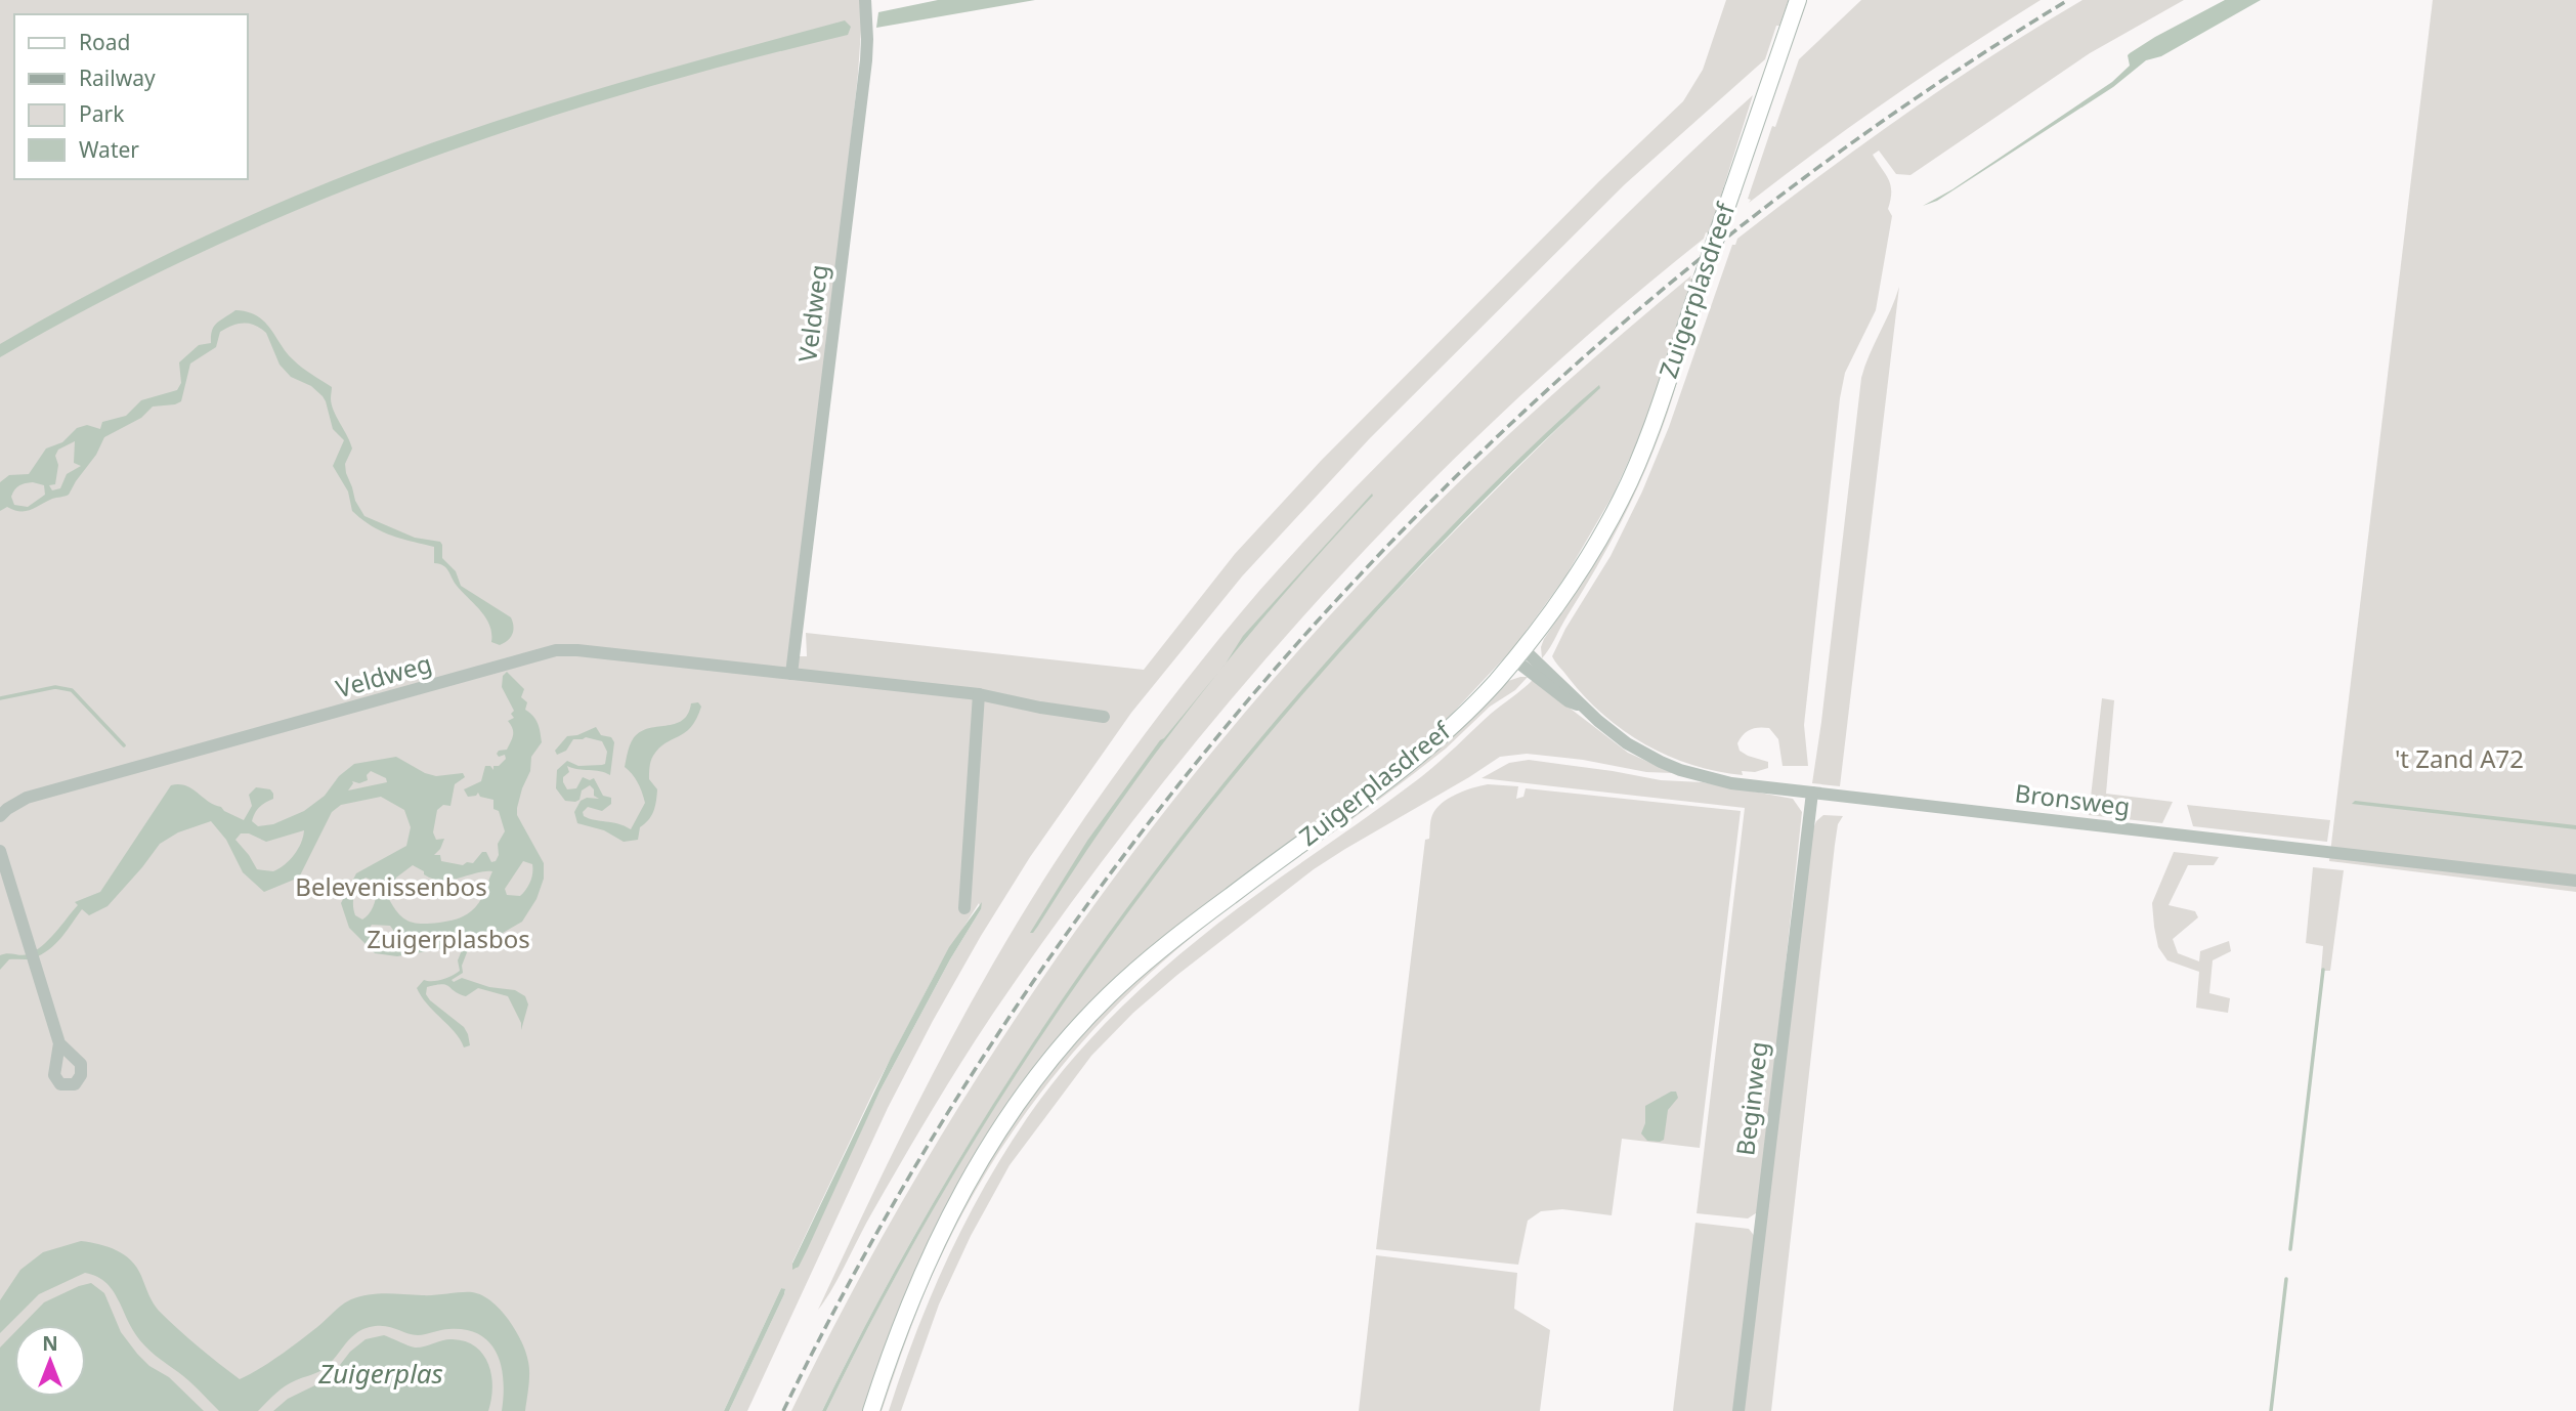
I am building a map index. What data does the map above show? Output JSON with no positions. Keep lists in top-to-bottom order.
{
  "streets": {
    "main road": ["Zuigerplasdreef"],
    "street": ["Veldweg", "Bronsweg", "Beginweg"]
  },
  "crossings": [
    ["Zuigerplasdreef", "Bronsweg"],
    ["Bronsweg", "Beginweg"]
  ],
  "water": ["Zuigerplas"],
  "parks": ["'t Zand A72", "Belevenissenbos", "Zuigerplasbos"],
  "legend": [
    "Road",
    "Railway",
    "Park",
    "Water"
  ],
  "north": "top"
}
